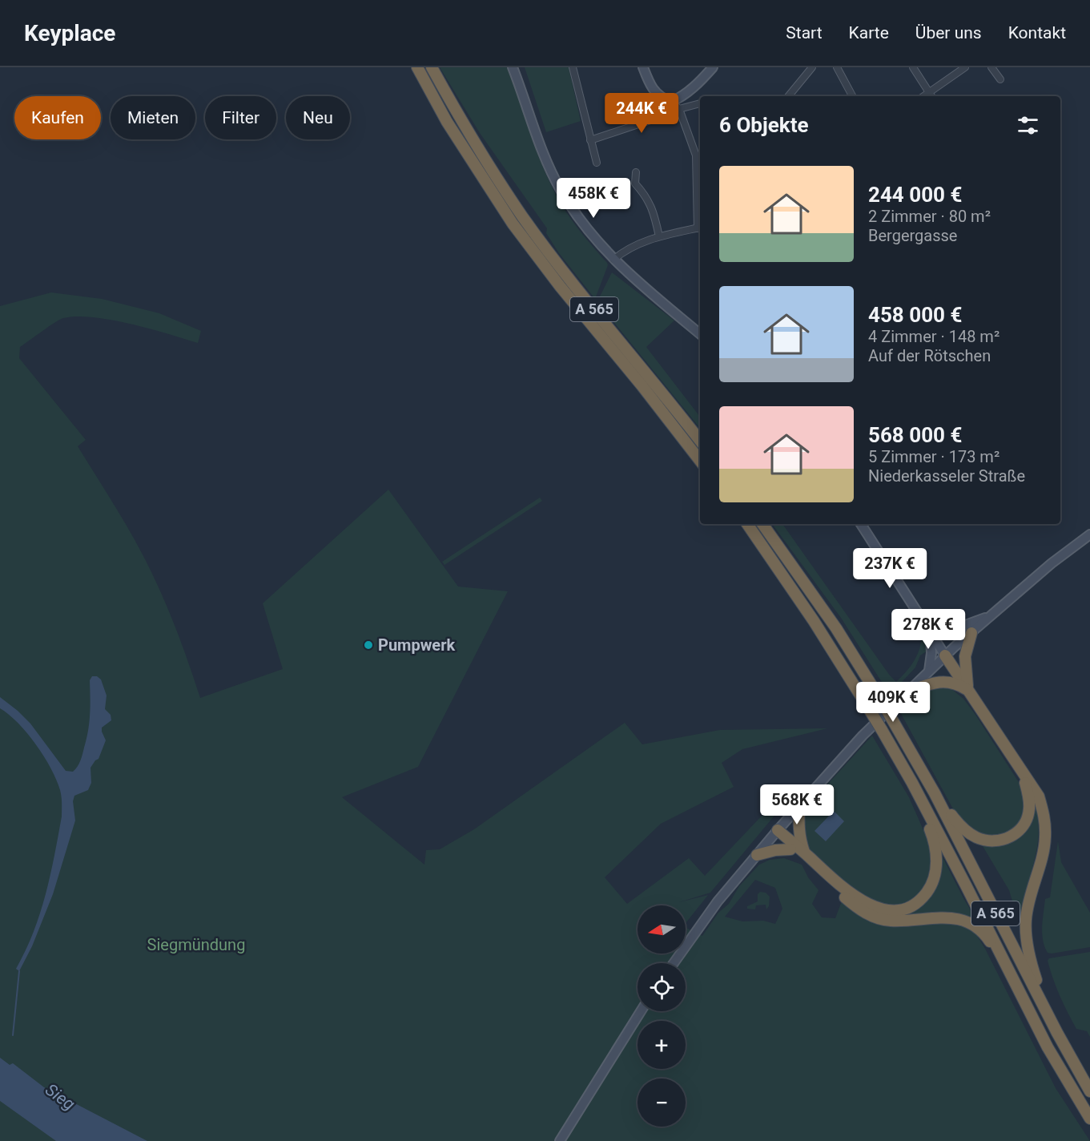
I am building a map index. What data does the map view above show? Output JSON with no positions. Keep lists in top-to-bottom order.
{
  "streets": {
    "highway": ["A 565"]
  },
  "water": ["Sieg"],
  "parks": ["Siegmündung"],
  "places": ["Pumpwerk"],
  "north": "left",
  "page": {
    "header": "Keyplace",
    "nav": [
      "Start",
      "Karte",
      "Über uns",
      "Kontakt"
    ],
    "price": [
      "244K €",
      "458K €",
      "237K €",
      "278K €",
      "409K €",
      "568K €"
    ],
    "chip": [
      "Kaufen",
      "Mieten",
      "Filter",
      "Neu"
    ],
    "heading": "6 Objekte",
    "list": [
      {
        "name": "244 000 €",
        "note": "2 Zimmer · 80 m² · Bergergasse"
      },
      {
        "name": "458 000 €",
        "note": "4 Zimmer · 148 m² · Auf der Rötschen"
      },
      {
        "name": "568 000 €",
        "note": "5 Zimmer · 173 m² · Niederkasseler Straße"
      }
    ],
    "map_buttons": ["+", "−"]
  }
}
